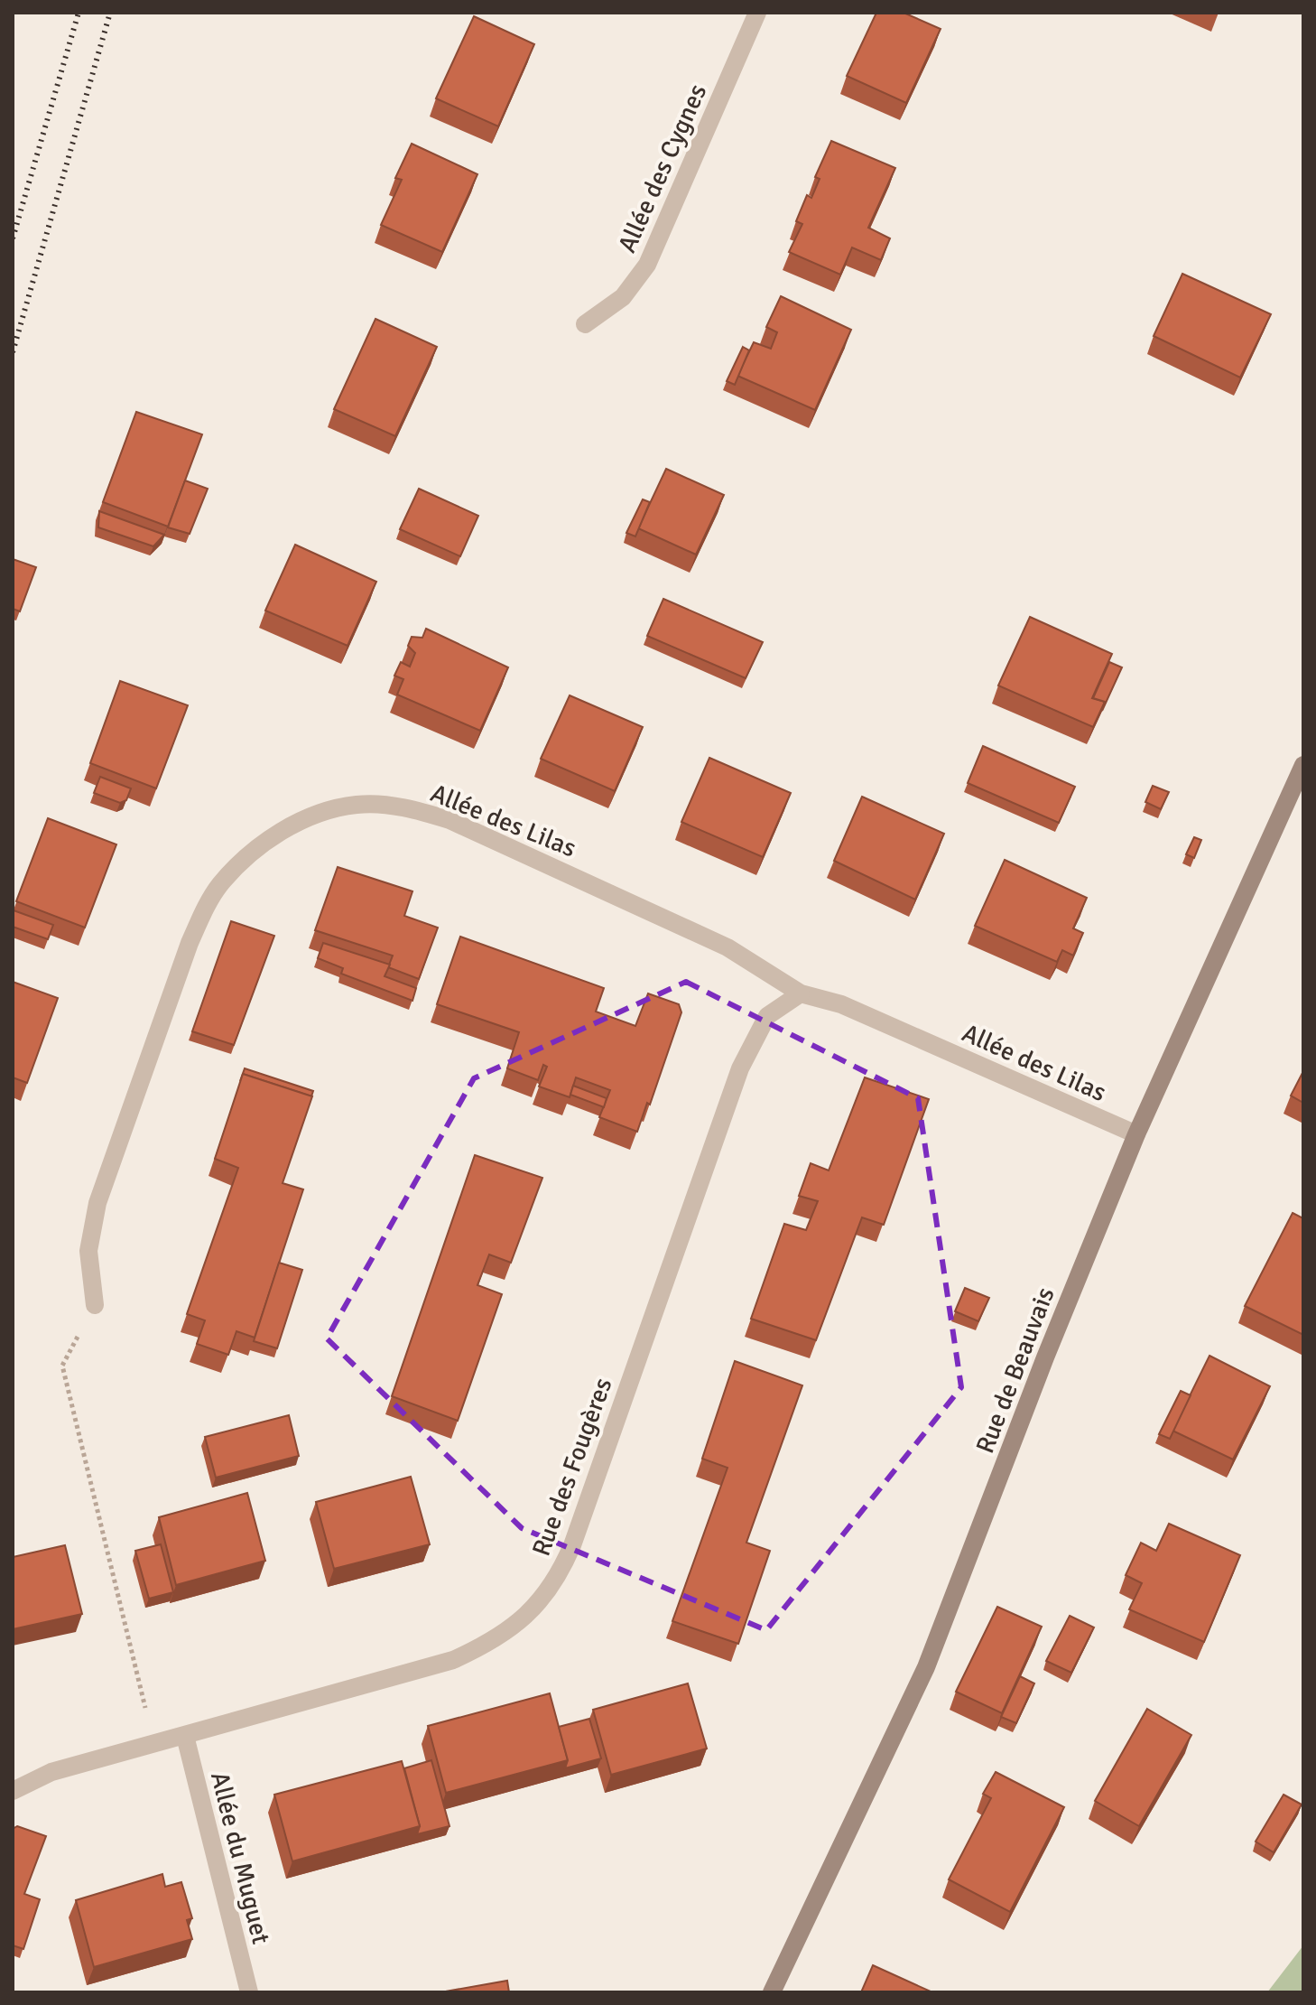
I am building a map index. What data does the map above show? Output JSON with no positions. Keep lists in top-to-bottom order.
{
  "streets": {
    "street": [
      "Allée des Cygnes",
      "Allée des Lilas",
      "Rue de Beauvais",
      "Rue des Fougères",
      "Allée du Muguet"
    ]
  },
  "crossings": [
    ["Allée des Lilas", "Rue de Beauvais"],
    ["Allée des Lilas", "Rue des Fougères"],
    ["Rue des Fougères", "Allée du Muguet"]
  ]
}
